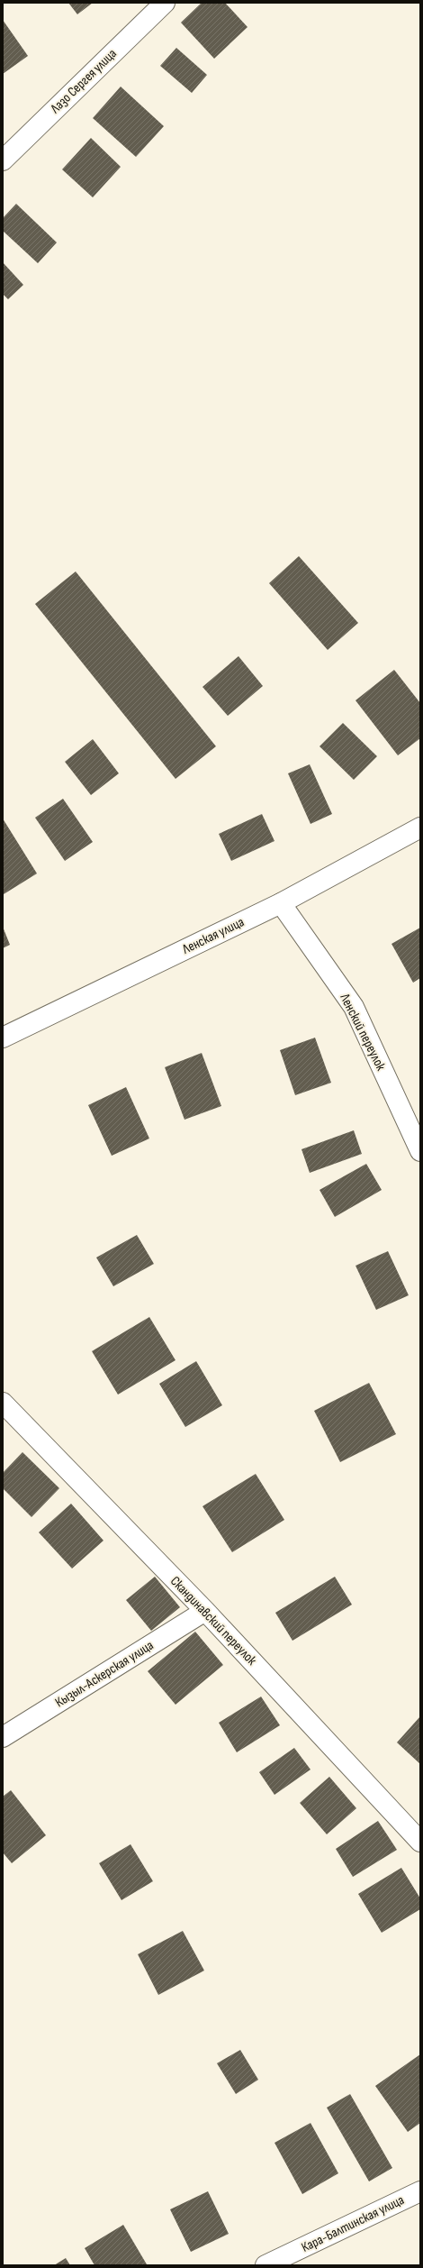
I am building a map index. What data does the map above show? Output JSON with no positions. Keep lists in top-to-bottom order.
{
  "streets": {
    "street": [
      "Лазо Сергея улица",
      "Ленская улица",
      "Ленский переулок",
      "Скандинавский переулок",
      "Кызыл-Аскерская улица",
      "Кара-Балтинская улица"
    ]
  },
  "crossings": [
    ["Ленская улица", "Ленский переулок"],
    ["Скандинавский переулок", "Кызыл-Аскерская улица"]
  ]
}
